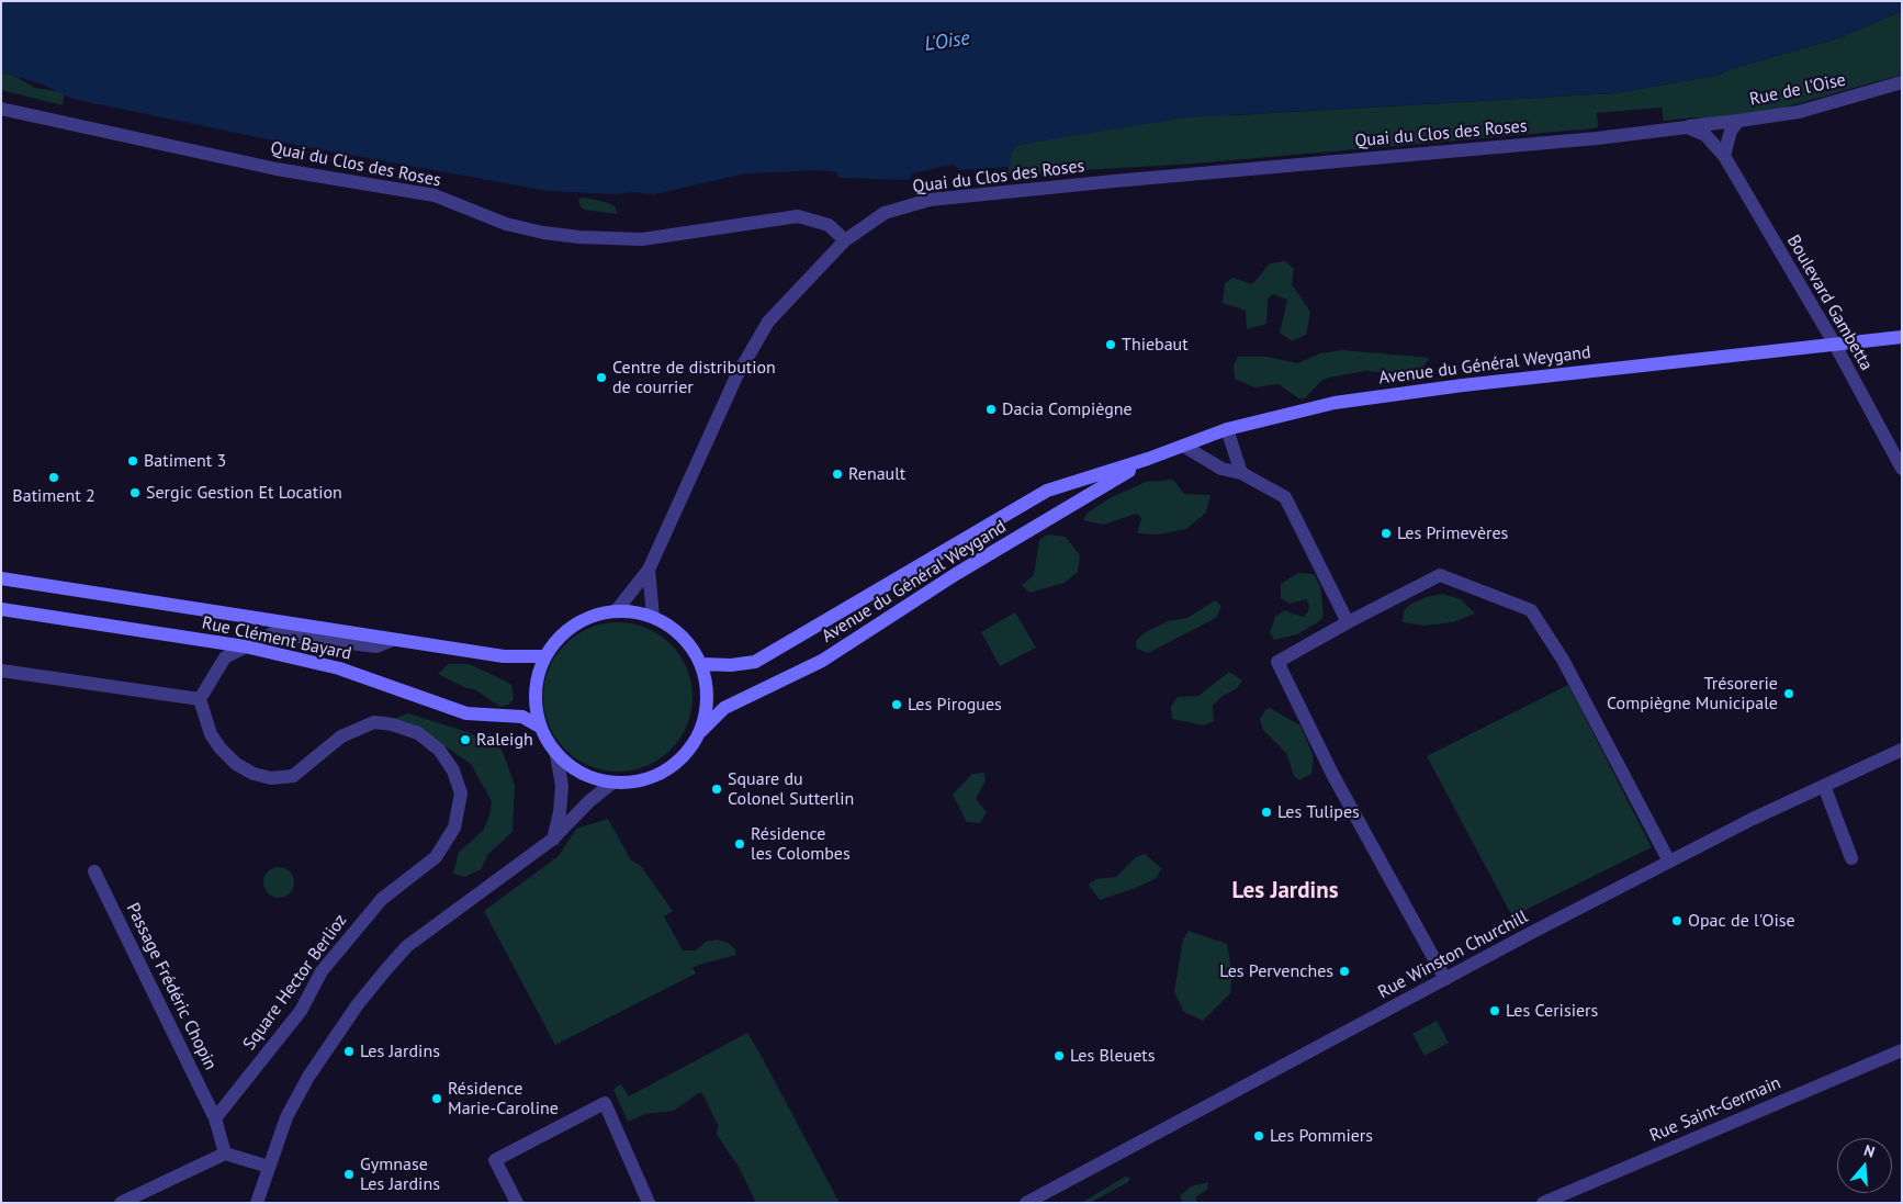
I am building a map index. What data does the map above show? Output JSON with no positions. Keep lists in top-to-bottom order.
{
  "streets": {
    "main road": ["Avenue du Général Weygand", "Rue Clément Bayard"],
    "street": [
      "Rue de l'Oise",
      "Quai du Clos des Roses",
      "Boulevard Gambetta",
      "Rue Winston Churchill",
      "Square Hector Berlioz",
      "Passage Frédéric Chopin",
      "Rue Saint-Germain"
    ]
  },
  "crossings": [
    ["Rue de l'Oise", "Quai du Clos des Roses"],
    ["Rue de l'Oise", "Boulevard Gambetta"],
    ["Boulevard Gambetta", "Avenue du Général Weygand"],
    ["Avenue du Général Weygand", "Rue Clément Bayard"],
    ["Square Hector Berlioz", "Passage Frédéric Chopin"]
  ],
  "districts": ["Les Jardins"],
  "water": ["L'Oise"],
  "places": [
    "Thiebaut",
    "Centre de distribution de courrier",
    "Dacia Compiègne",
    "Batiment 3",
    "Renault",
    "Batiment 2",
    "Sergic Gestion Et Location",
    "Les Primevères",
    "Trésorerie Compiègne Municipale",
    "Les Pirogues",
    "Raleigh",
    "Square du Colonel Sutterlin",
    "Les Tulipes",
    "Résidence les Colombes",
    "Opac de l'Oise",
    "Les Pervenches",
    "Les Cerisiers",
    "Les Jardins",
    "Les Bleuets",
    "Résidence Marie-Caroline",
    "Les Pommiers",
    "Gymnase Les Jardins"
  ],
  "north": "top"
}
